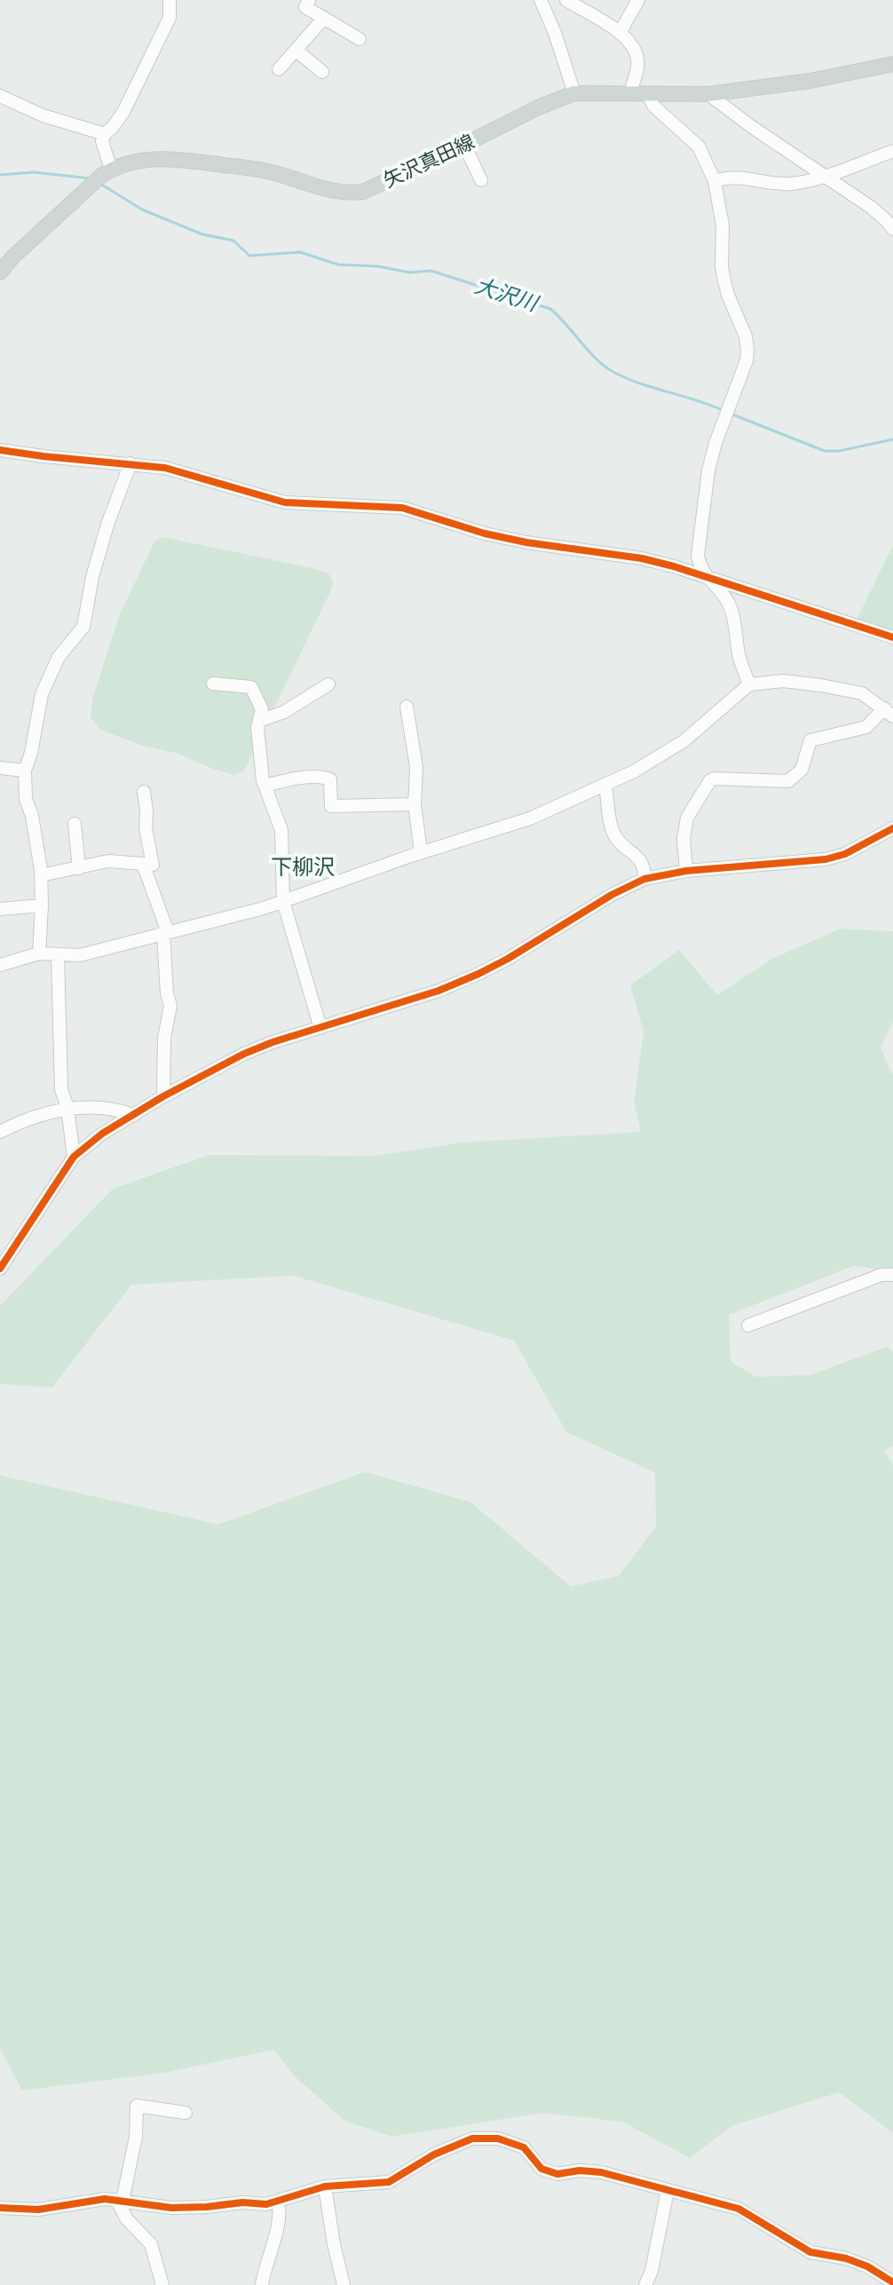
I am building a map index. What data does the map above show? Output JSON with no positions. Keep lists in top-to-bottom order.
{
  "streets": {
    "main road": ["矢沢真田線"]
  },
  "districts": ["下柳沢"],
  "water": ["大沢川"]
}
